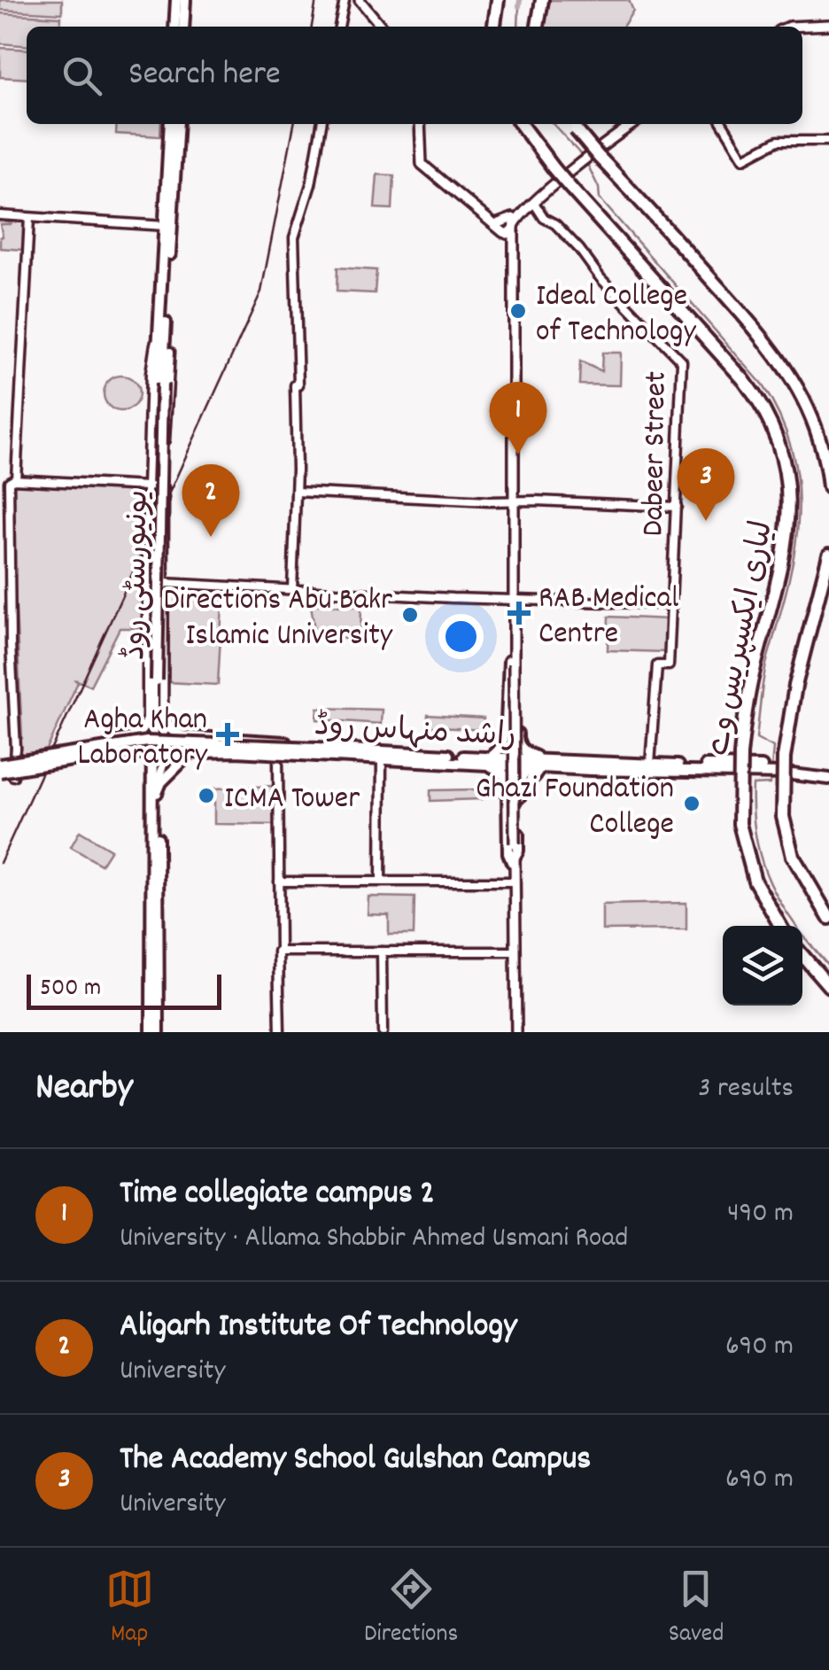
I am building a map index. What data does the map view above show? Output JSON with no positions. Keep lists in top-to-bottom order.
{
  "streets": {
    "highway": ["لیاری ایکسپریس وے"],
    "main road": ["یونیورسٹی روڈ", "راشد منہاس روڈ"],
    "street": ["Dabeer Street"]
  },
  "crossings": [
    ["Dabeer Street", "راشد منہاس روڈ"]
  ],
  "places": {
    "other": [
      "Ideal College of Technology",
      "Directions Abu Bakr Islamic University",
      "ICMA Tower",
      "Ghazi Foundation College"
    ],
    "health": ["RAB Medical Centre", "Agha Khan Laboratory"]
  },
  "scale_bar": "500 m",
  "page": {
    "search": "Search here",
    "pins": ["1", "3", "2"],
    "scale": "500 m",
    "heading": ["Nearby", "3 results"],
    "list": [
      {
        "mark": "1",
        "name": "Time collegiate campus 2",
        "note": "University · Allama Shabbir Ahmed Usmani Road",
        "value": "490 m"
      },
      {
        "mark": "2",
        "name": "Aligarh Institute Of Technology",
        "note": "University",
        "value": "690 m"
      },
      {
        "mark": "3",
        "name": "The Academy School Gulshan Campus",
        "note": "University",
        "value": "690 m"
      }
    ],
    "nav": ["Map", "Directions", "Saved"]
  }
}
